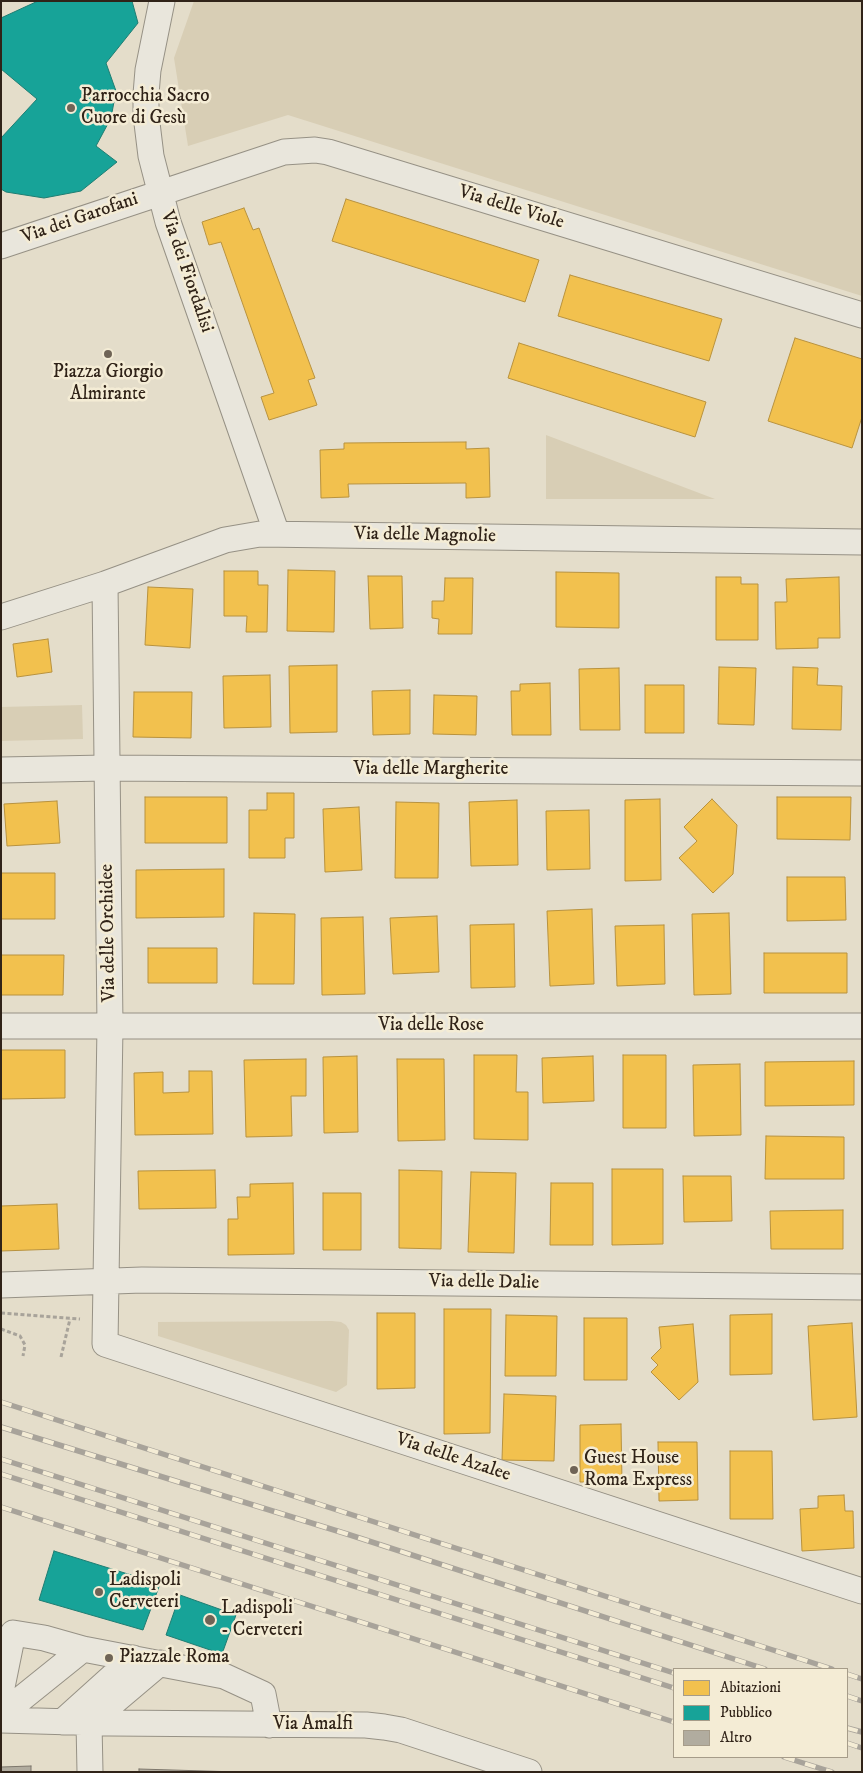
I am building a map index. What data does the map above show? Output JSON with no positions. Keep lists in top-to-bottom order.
{
  "streets": {
    "street": [
      "Via delle Viole",
      "Via dei Garofani",
      "Via dei Fiordalisi",
      "Via delle Magnolie",
      "Via delle Margherite",
      "Via delle Orchidee",
      "Via delle Rose",
      "Via delle Dalie",
      "Via delle Azalee",
      "Via Amalfi"
    ]
  },
  "crossings": [
    ["Via delle Viole", "Via dei Garofani"],
    ["Via delle Viole", "Via dei Fiordalisi"],
    ["Via dei Garofani", "Via dei Fiordalisi"],
    ["Via dei Fiordalisi", "Via delle Magnolie"],
    ["Via delle Magnolie", "Via delle Orchidee"],
    ["Via delle Margherite", "Via delle Orchidee"],
    ["Via delle Orchidee", "Via delle Rose"],
    ["Via delle Orchidee", "Via delle Dalie"],
    ["Via delle Orchidee", "Via delle Azalee"],
    ["Via delle Dalie", "Via delle Azalee"]
  ],
  "places": [
    "Parrocchia Sacro Cuore di Gesù",
    "Piazza Giorgio Almirante",
    "Guest House Roma Express",
    "Ladispoli Cerveteri",
    "Ladispoli - Cerveteri",
    "Piazzale Roma"
  ],
  "legend": ["Abitazioni", "Pubblico", "Altro"]
}
